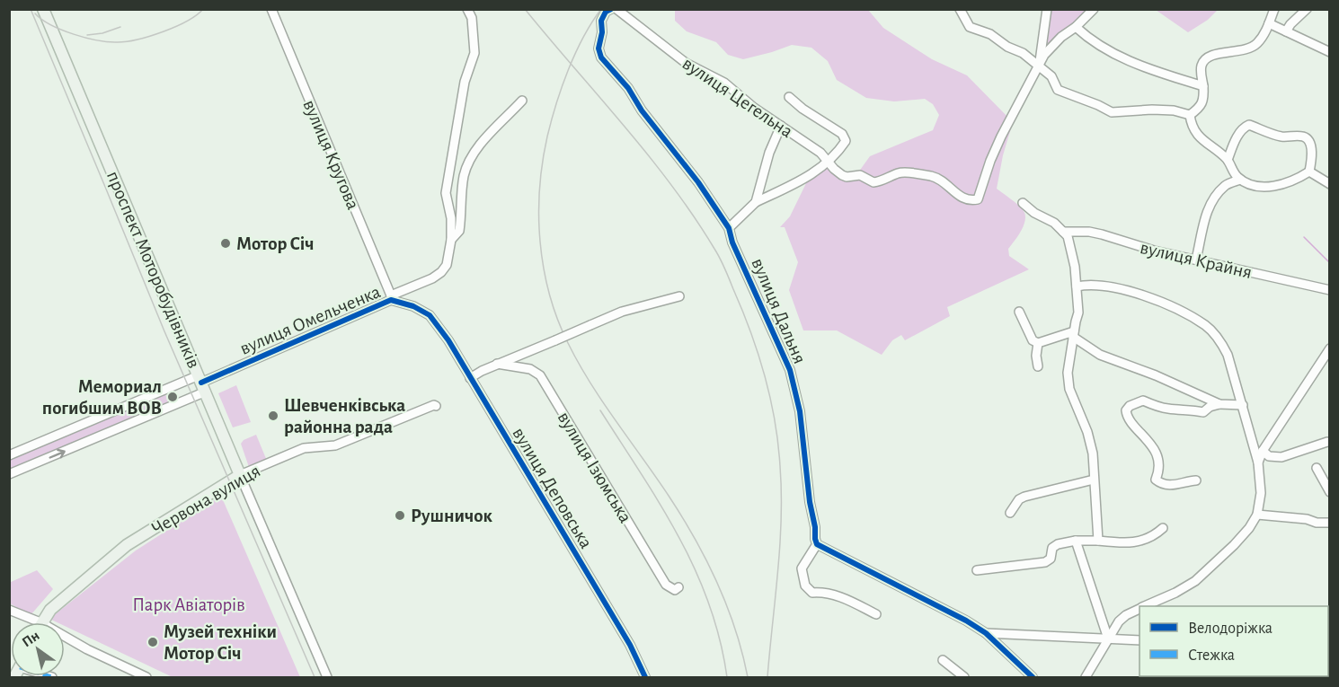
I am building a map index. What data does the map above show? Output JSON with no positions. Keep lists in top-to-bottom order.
{
  "streets": {
    "main road": ["проспект Моторобудівників", "Червона вулиця"],
    "street": [
      "вулиця Цегельна",
      "вулиця Кругова",
      "вулиця Крайня",
      "вулиця Дальня",
      "вулиця Омельченка",
      "вулиця Ізюмська",
      "вулиця Деповська"
    ]
  },
  "crossings": [
    ["вулиця Кругова", "вулиця Омельченка"],
    ["проспект Моторобудівників", "вулиця Омельченка"],
    ["проспект Моторобудівників", "Червона вулиця"],
    ["вулиця Омельченка", "вулиця Деповська"]
  ],
  "parks": ["Парк Авіаторів"],
  "places": [
    "Мотор Січ",
    "Мемориал погибшим ВОВ",
    "Шевченківська районна рада",
    "Рушничок",
    "Музей техніки Мотор Січ"
  ],
  "legend": ["Велодоріжка", "Стежка"],
  "north": "top left"
}
